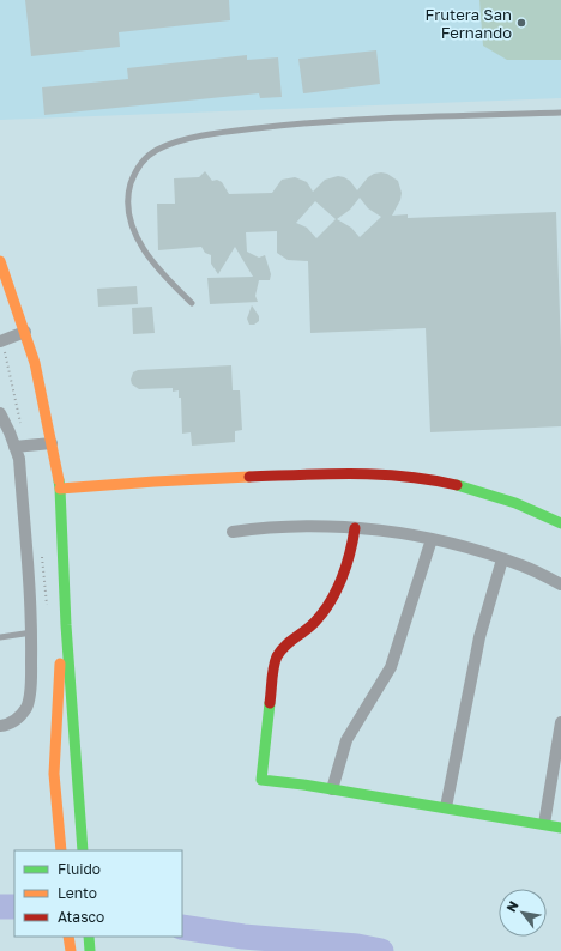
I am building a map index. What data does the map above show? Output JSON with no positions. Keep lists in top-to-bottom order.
{
  "places": ["Frutera San Fernando"],
  "legend": ["Fluido", "Lento", "Atasco"],
  "north": "top left"
}
